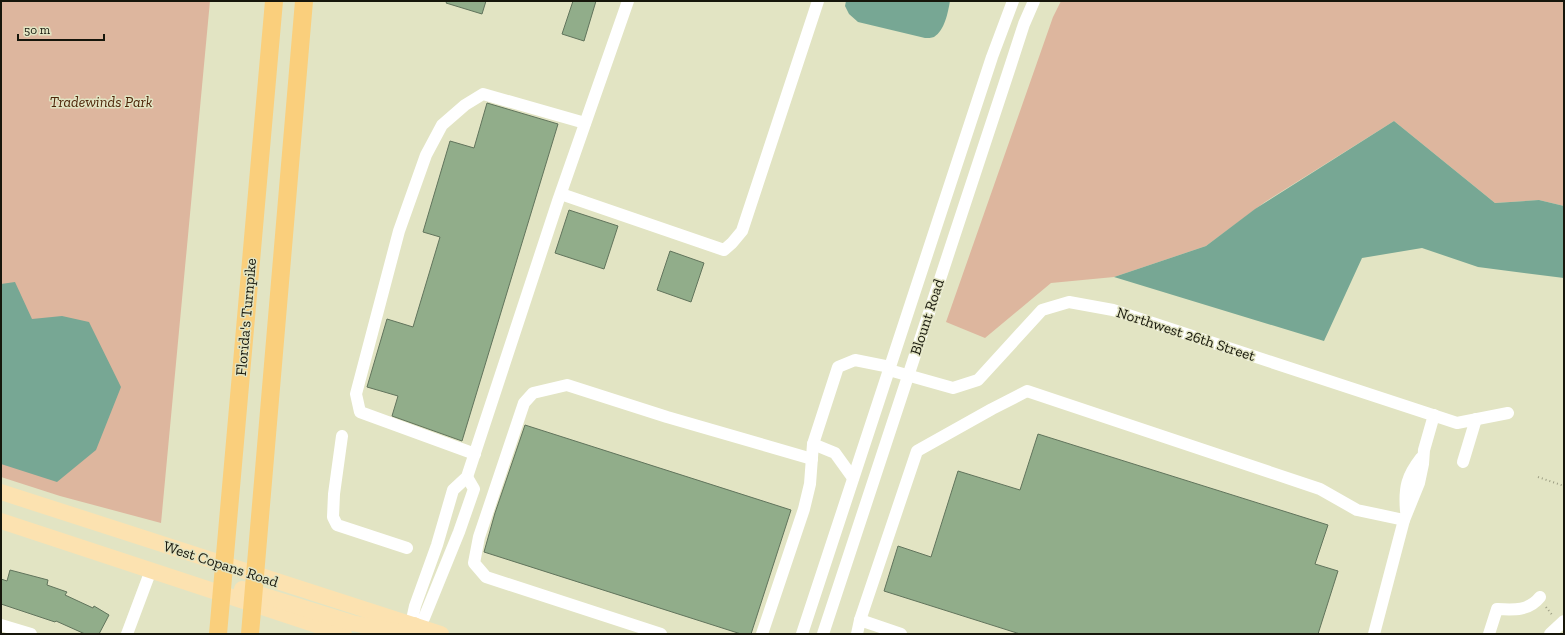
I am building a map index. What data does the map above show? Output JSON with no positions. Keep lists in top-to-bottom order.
{
  "streets": {
    "highway": ["Florida's Turnpike"],
    "main road": ["West Copans Road"],
    "street": ["Blount Road", "Northwest 26th Street"]
  },
  "crossings": [
    ["Blount Road", "Northwest 26th Street"]
  ],
  "parks": ["Tradewinds Park"],
  "scale_bar": "50 m"
}
